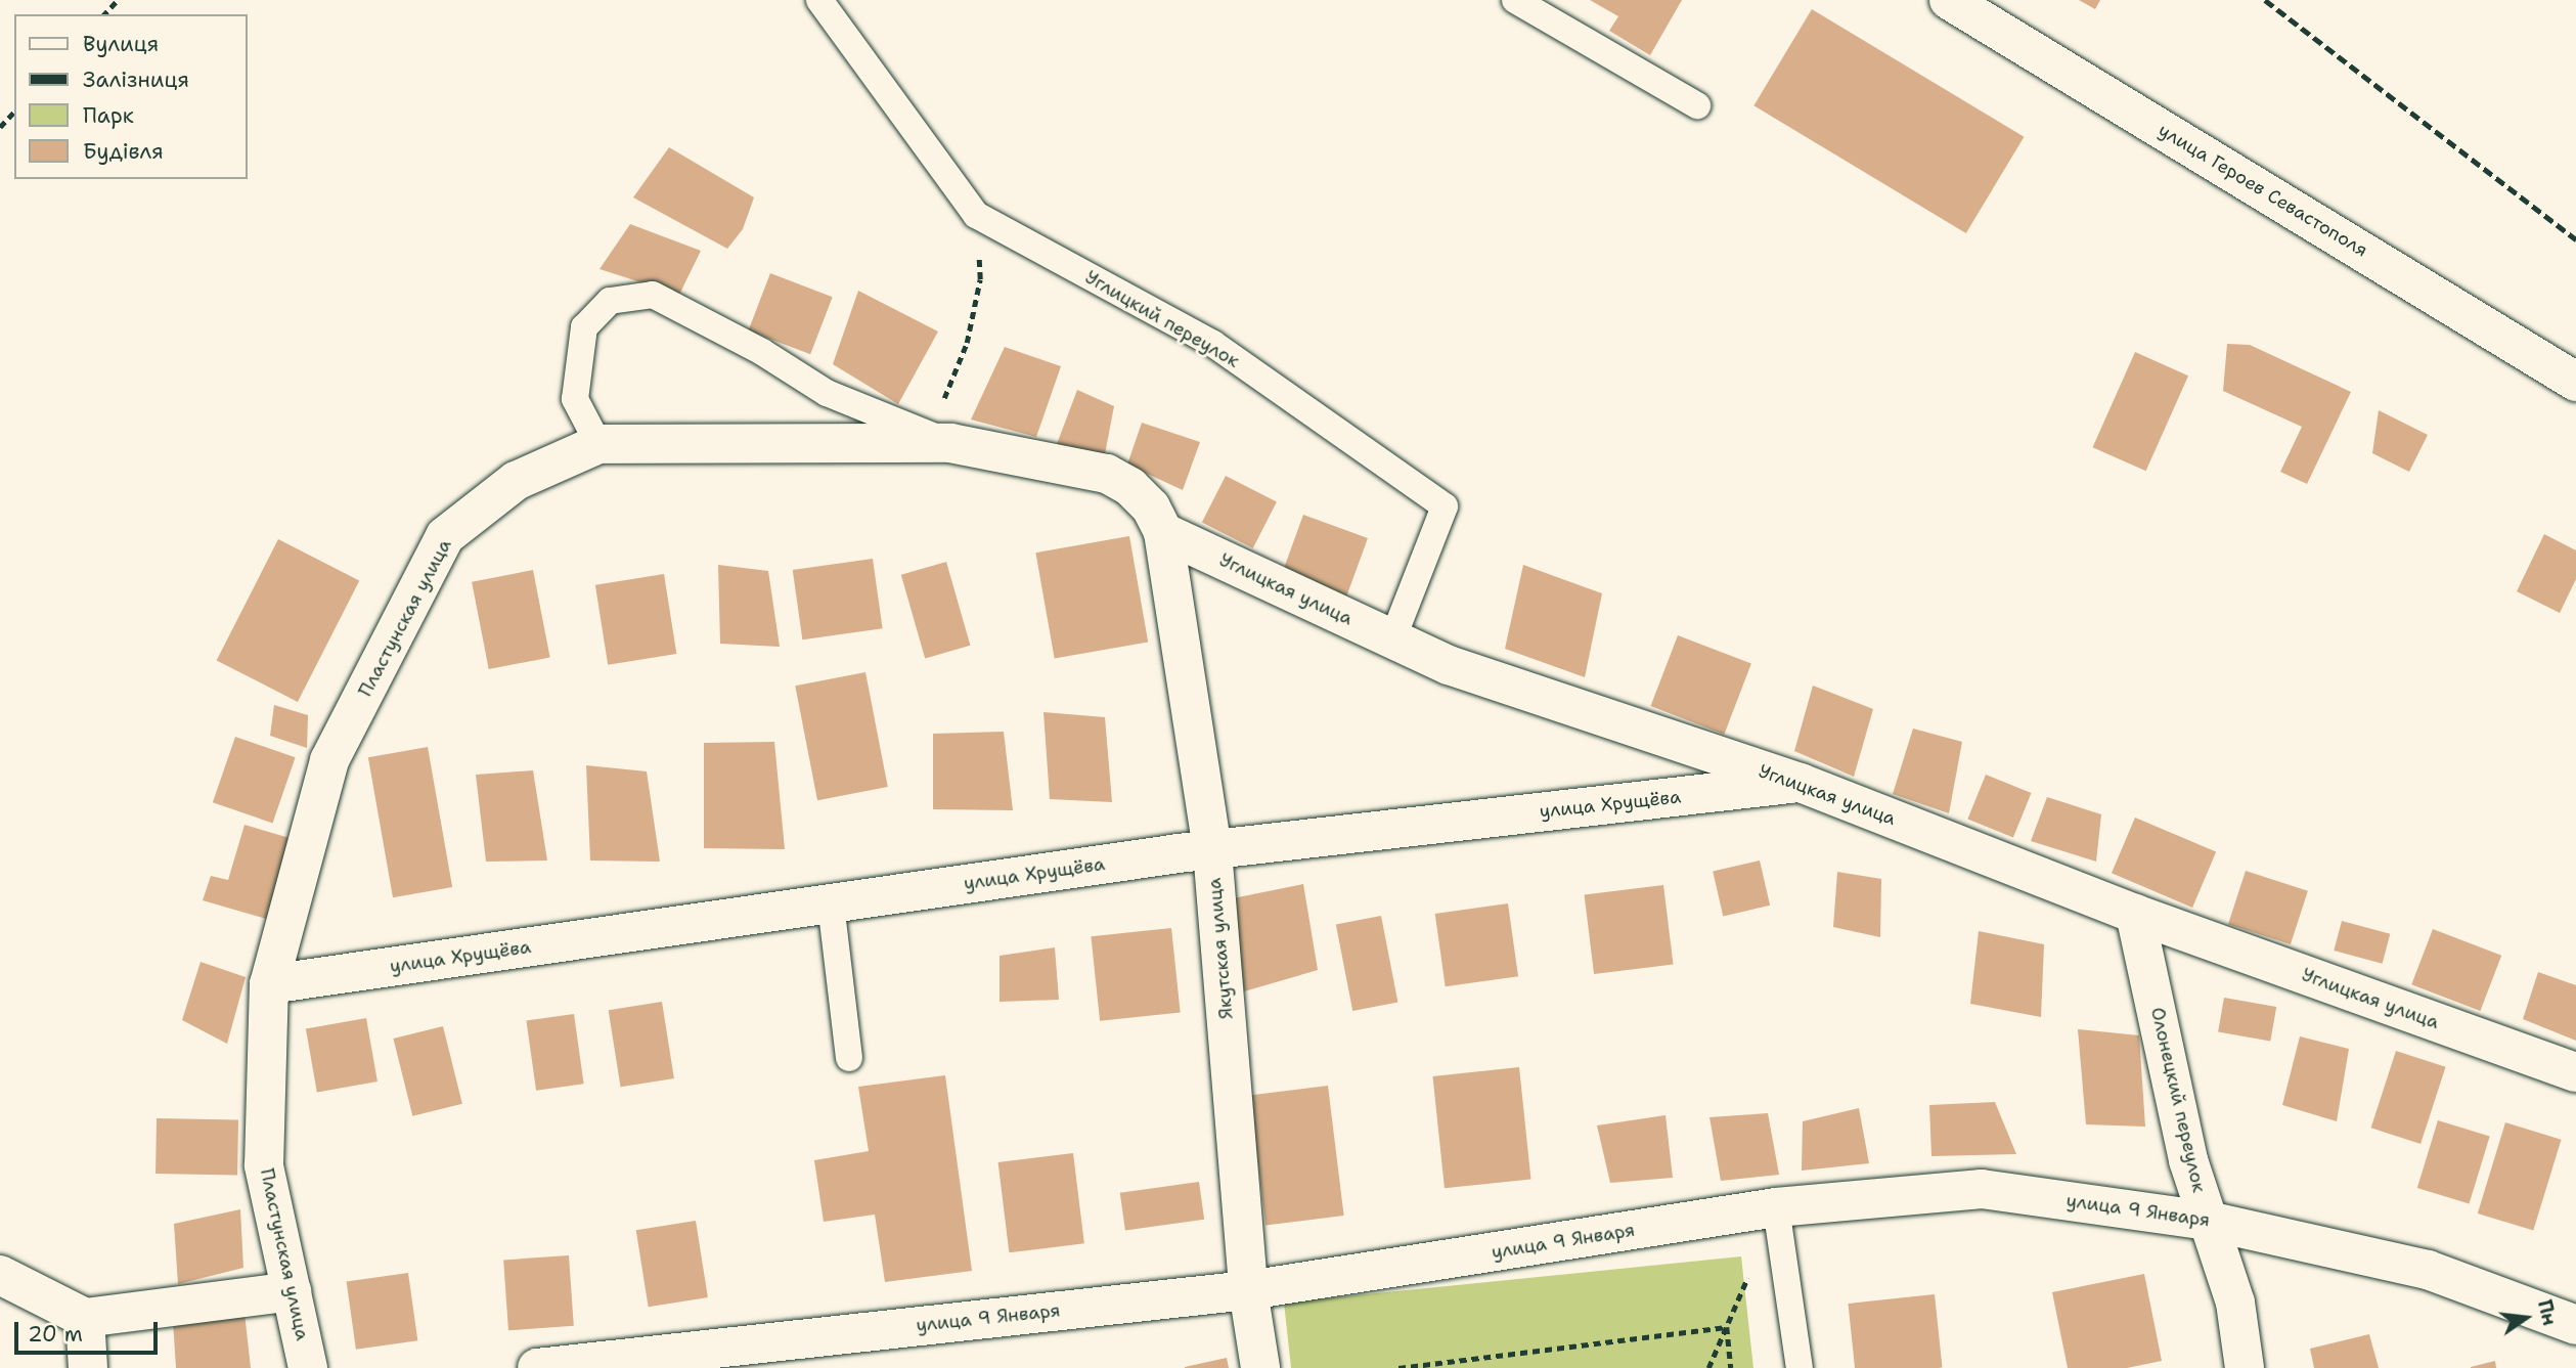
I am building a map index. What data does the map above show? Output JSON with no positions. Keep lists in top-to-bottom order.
{
  "streets": {
    "street": [
      "улица Героев Севастополя",
      "Углицкая улица",
      "Пластунская улица",
      "улица Хрущёва",
      "Якутская улица",
      "Олонецкий переулок",
      "улица 9 Января"
    ],
    "lane": ["Углицкий переулок"]
  },
  "crossings": [
    ["Углицкий переулок", "Углицкая улица"],
    ["Углицкая улица", "Пластунская улица"],
    ["Углицкая улица", "улица Хрущёва"],
    ["Углицкая улица", "Якутская улица"],
    ["Углицкая улица", "Олонецкий переулок"],
    ["Пластунская улица", "улица Хрущёва"],
    ["Пластунская улица", "Якутская улица"],
    ["улица Хрущёва", "Якутская улица"],
    ["Якутская улица", "улица 9 Января"],
    ["Олонецкий переулок", "улица 9 Января"]
  ],
  "legend": [
    "Вулиця",
    "Залізниця",
    "Парк",
    "Будівля"
  ],
  "scale_bar": "20 m",
  "north": "right"
}
